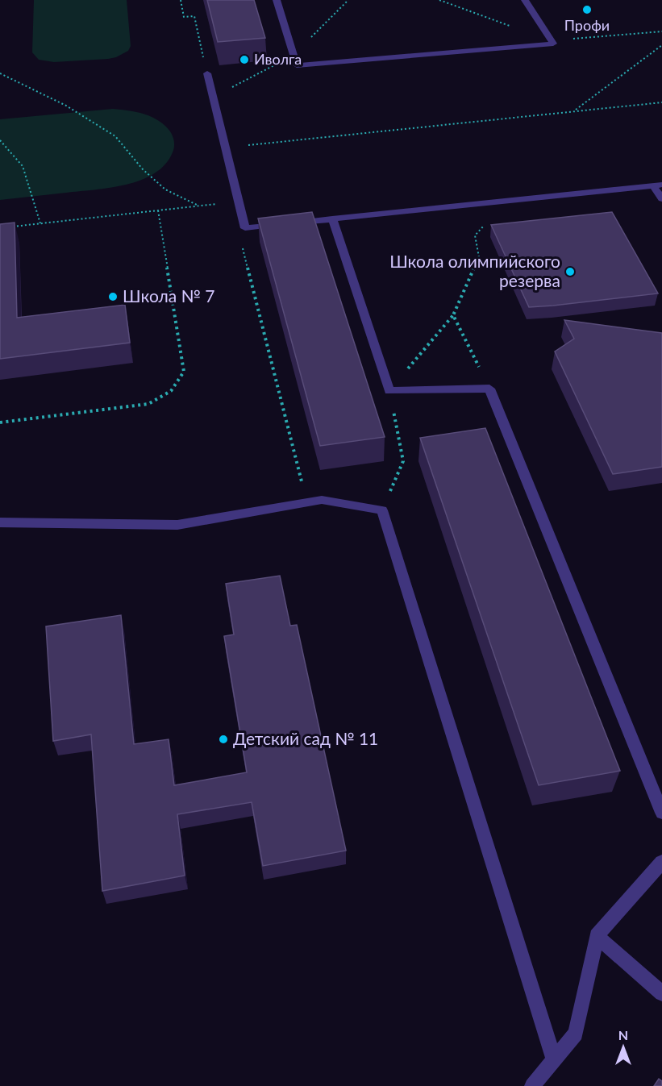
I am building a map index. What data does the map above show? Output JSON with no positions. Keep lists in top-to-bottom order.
{
  "places": [
    "Профи",
    "Иволга",
    "Школа олимпийского резерва",
    "Школа № 7",
    "Детский сад № 11"
  ],
  "north": "top"
}
